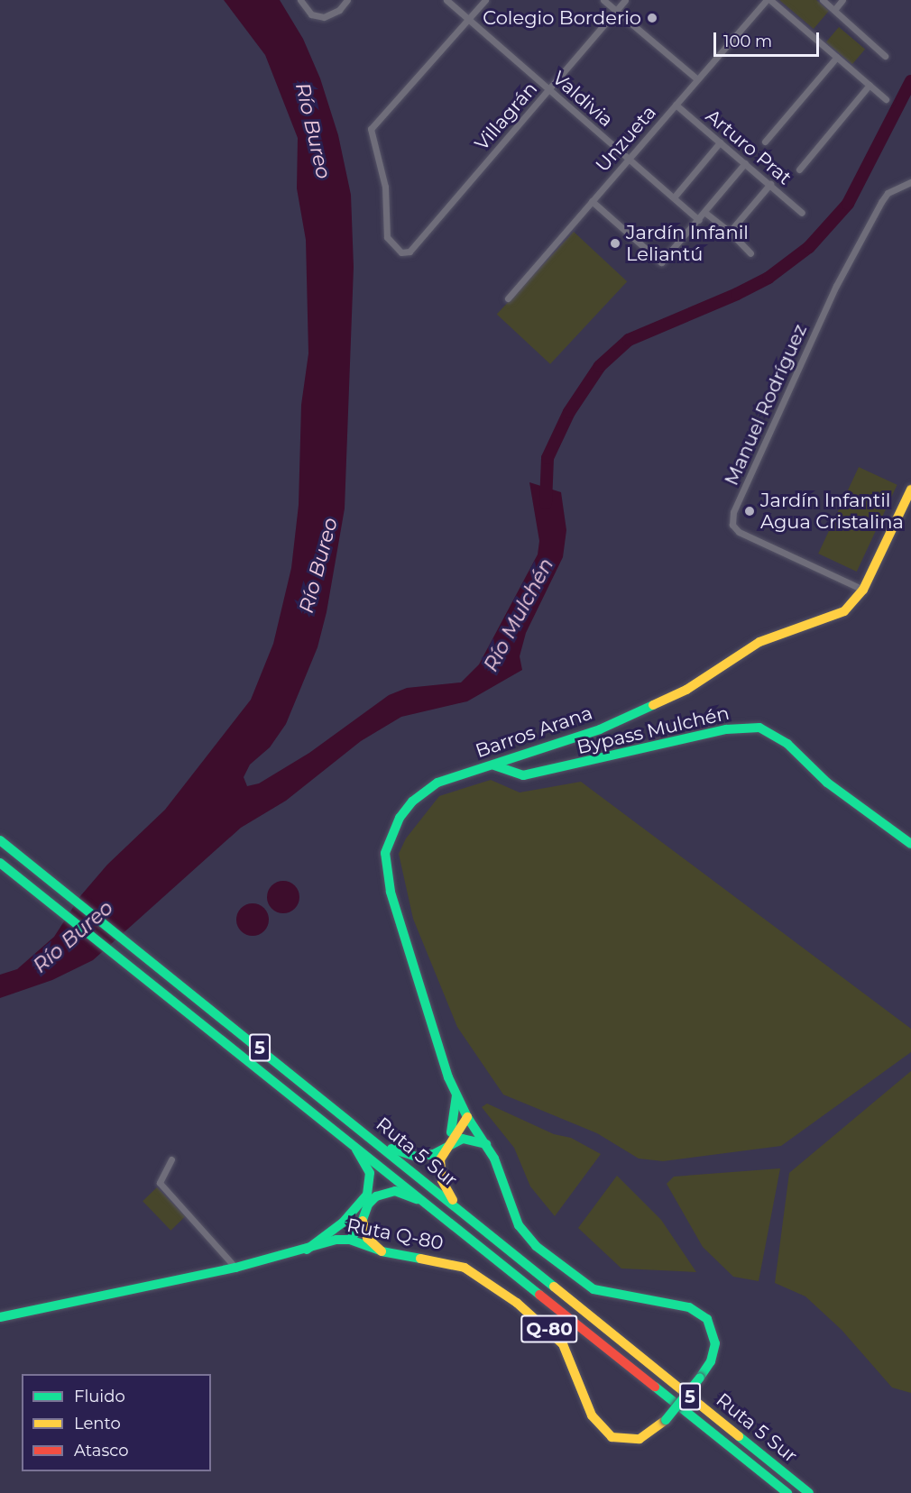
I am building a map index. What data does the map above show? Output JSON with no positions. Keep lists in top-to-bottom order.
{
  "streets": {
    "main road": [
      "Bypass Mulchén",
      "Barros Arana",
      "5",
      "Ruta 5 Sur",
      "Ruta Q-80",
      "Q-80"
    ],
    "street": [
      "Valdivia",
      "Villagrán",
      "Unzueta",
      "Arturo Prat",
      "Manuel Rodríguez"
    ]
  },
  "crossings": [
    ["Valdivia", "Villagrán"],
    ["Valdivia", "Unzueta"],
    ["Unzueta", "Arturo Prat"],
    ["Manuel Rodríguez", "Barros Arana"],
    ["Bypass Mulchén", "Barros Arana"],
    ["Barros Arana", "Ruta Q-80"]
  ],
  "water": ["Río Bureo", "Río Mulchén"],
  "places": ["Colegio Borderio", "Jardín Infanil Leliantú", "Jardín Infantil Agua Cristalina"],
  "legend": ["Fluido", "Lento", "Atasco"],
  "scale_bar": "100 m"
}
